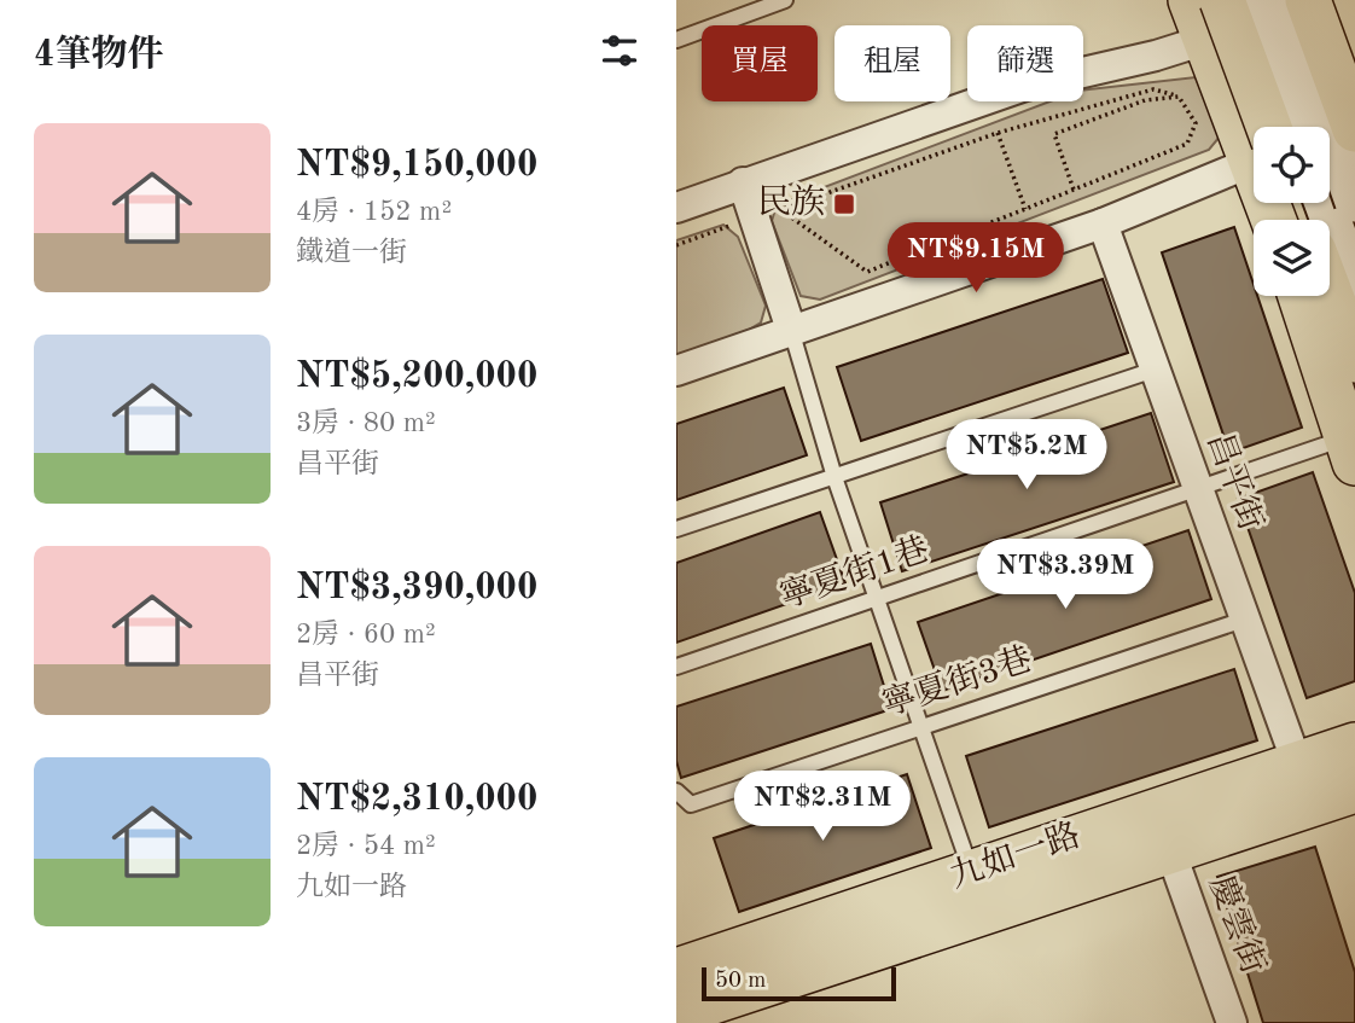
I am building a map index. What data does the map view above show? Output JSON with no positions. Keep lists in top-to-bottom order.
{
  "streets": {
    "main road": ["九如一路"],
    "street": ["昌平街", "慶雲街"],
    "lane": ["寧夏街1巷", "寧夏街3巷"]
  },
  "crossings": [
    ["昌平街", "寧夏街1巷"],
    ["昌平街", "寧夏街3巷"],
    ["昌平街", "九如一路"],
    ["九如一路", "慶雲街"]
  ],
  "places": {
    "transit": ["民族"]
  },
  "scale_bar": "50 m",
  "page": {
    "heading": "4筆物件",
    "chip": ["買屋", "租屋", "篩選"],
    "list": [
      {
        "name": "NT$9,150,000",
        "note": "4房 · 152 m² · 鐵道一街"
      },
      {
        "name": "NT$5,200,000",
        "note": "3房 · 80 m² · 昌平街"
      },
      {
        "name": "NT$3,390,000",
        "note": "2房 · 60 m² · 昌平街"
      },
      {
        "name": "NT$2,310,000",
        "note": "2房 · 54 m² · 九如一路"
      }
    ],
    "price": [
      "NT$9.15M",
      "NT$5.2M",
      "NT$3.39M",
      "NT$2.31M"
    ],
    "scale": "50 m"
  }
}
